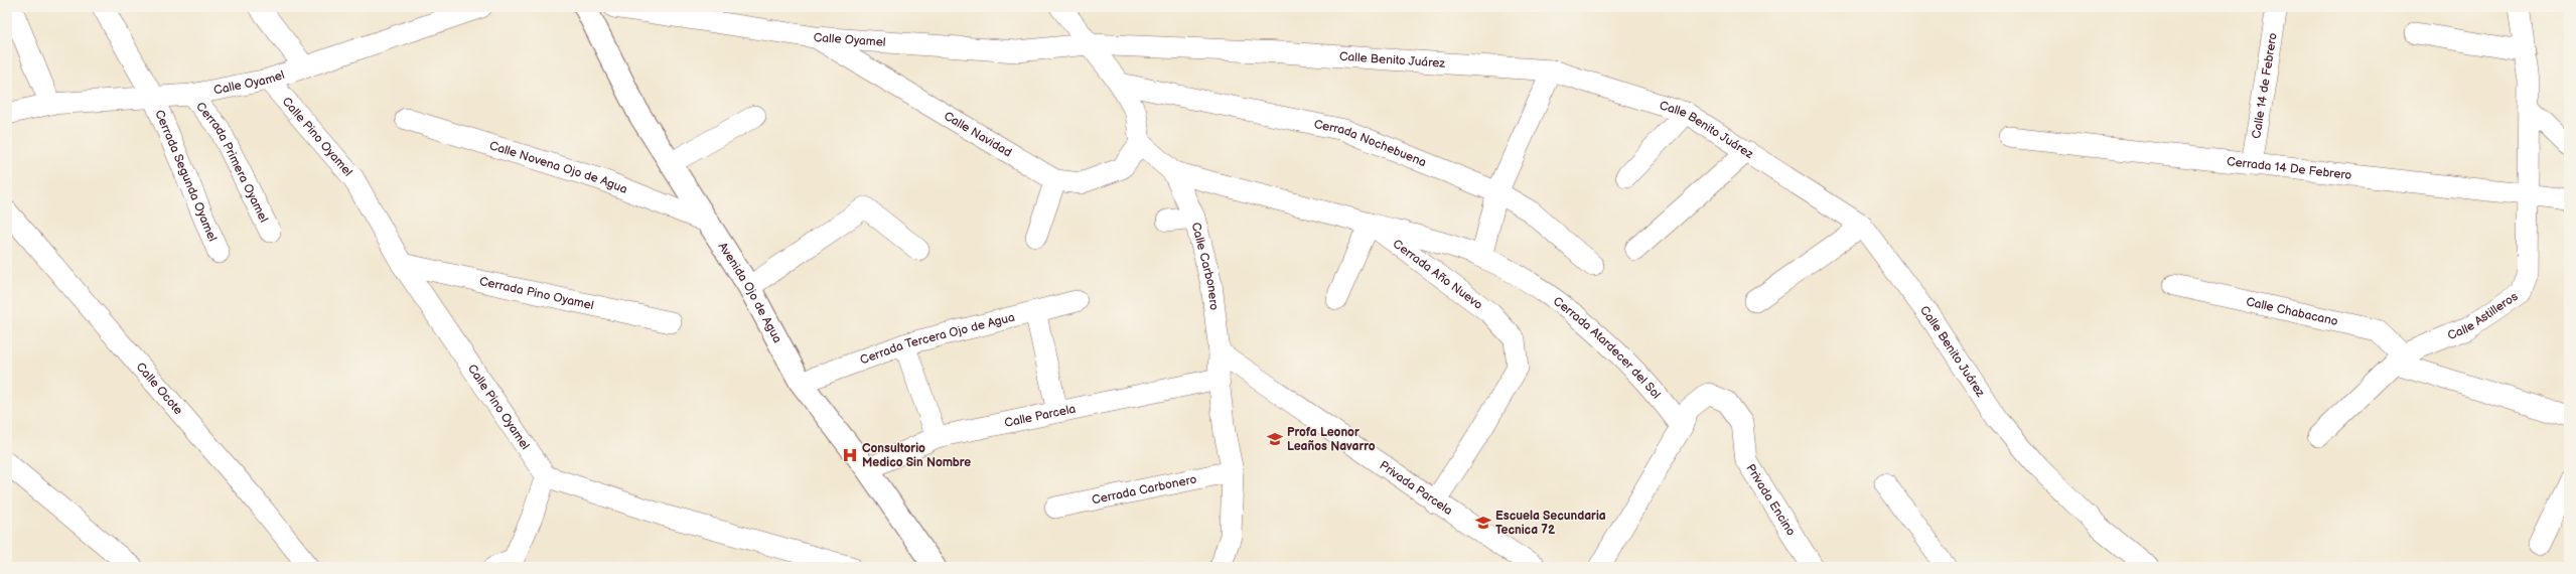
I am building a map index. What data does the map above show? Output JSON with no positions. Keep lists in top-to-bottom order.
{
  "streets": {
    "street": [
      "Calle Oyamel",
      "Calle Benito Juárez",
      "Calle 14 de Febrero",
      "Calle Navidad",
      "Calle Pino Oyamel",
      "Cerrada Nochebuena",
      "Cerrada Primera Oyamel",
      "Calle Novena Ojo de Agua",
      "Cerrada 14 De Febrero",
      "Cerrada Segunda Oyamel",
      "Calle Carbonero",
      "Cerrada Año Nuevo",
      "Cerrada Pino Oyamel",
      "Avenida Ojo de Agua",
      "Calle Chabacano",
      "Calle Astilleros",
      "Cerrada Tercera Ojo de Agua",
      "Cerrada Atardecer del Sol",
      "Calle Ocote",
      "Calle Parcela",
      "Privada Parcela",
      "Cerrada Carbonero",
      "Privada Encino"
    ]
  },
  "crossings": [
    ["Calle Oyamel", "Calle Benito Juárez"],
    ["Calle Oyamel", "Calle Navidad"],
    ["Calle Oyamel", "Calle Pino Oyamel"],
    ["Calle Oyamel", "Cerrada Primera Oyamel"],
    ["Calle Oyamel", "Cerrada Segunda Oyamel"],
    ["Calle 14 de Febrero", "Cerrada 14 De Febrero"],
    ["Calle Navidad", "Calle Carbonero"],
    ["Calle Pino Oyamel", "Cerrada Pino Oyamel"],
    ["Calle Novena Ojo de Agua", "Avenida Ojo de Agua"],
    ["Cerrada 14 De Febrero", "Calle Astilleros"],
    ["Calle Carbonero", "Cerrada Año Nuevo"],
    ["Calle Carbonero", "Calle Parcela"],
    ["Calle Carbonero", "Privada Parcela"],
    ["Calle Carbonero", "Cerrada Carbonero"],
    ["Cerrada Año Nuevo", "Cerrada Atardecer del Sol"],
    ["Cerrada Año Nuevo", "Privada Parcela"],
    ["Avenida Ojo de Agua", "Cerrada Tercera Ojo de Agua"],
    ["Avenida Ojo de Agua", "Calle Parcela"],
    ["Calle Chabacano", "Calle Astilleros"],
    ["Cerrada Atardecer del Sol", "Privada Encino"]
  ],
  "places": {
    "school or university": ["Profa Leonor Leaños Navarro", "Escuela Secundaria Tecnica 72"],
    "hospital": ["Consultorio Medico Sin Nombre"]
  }
}
